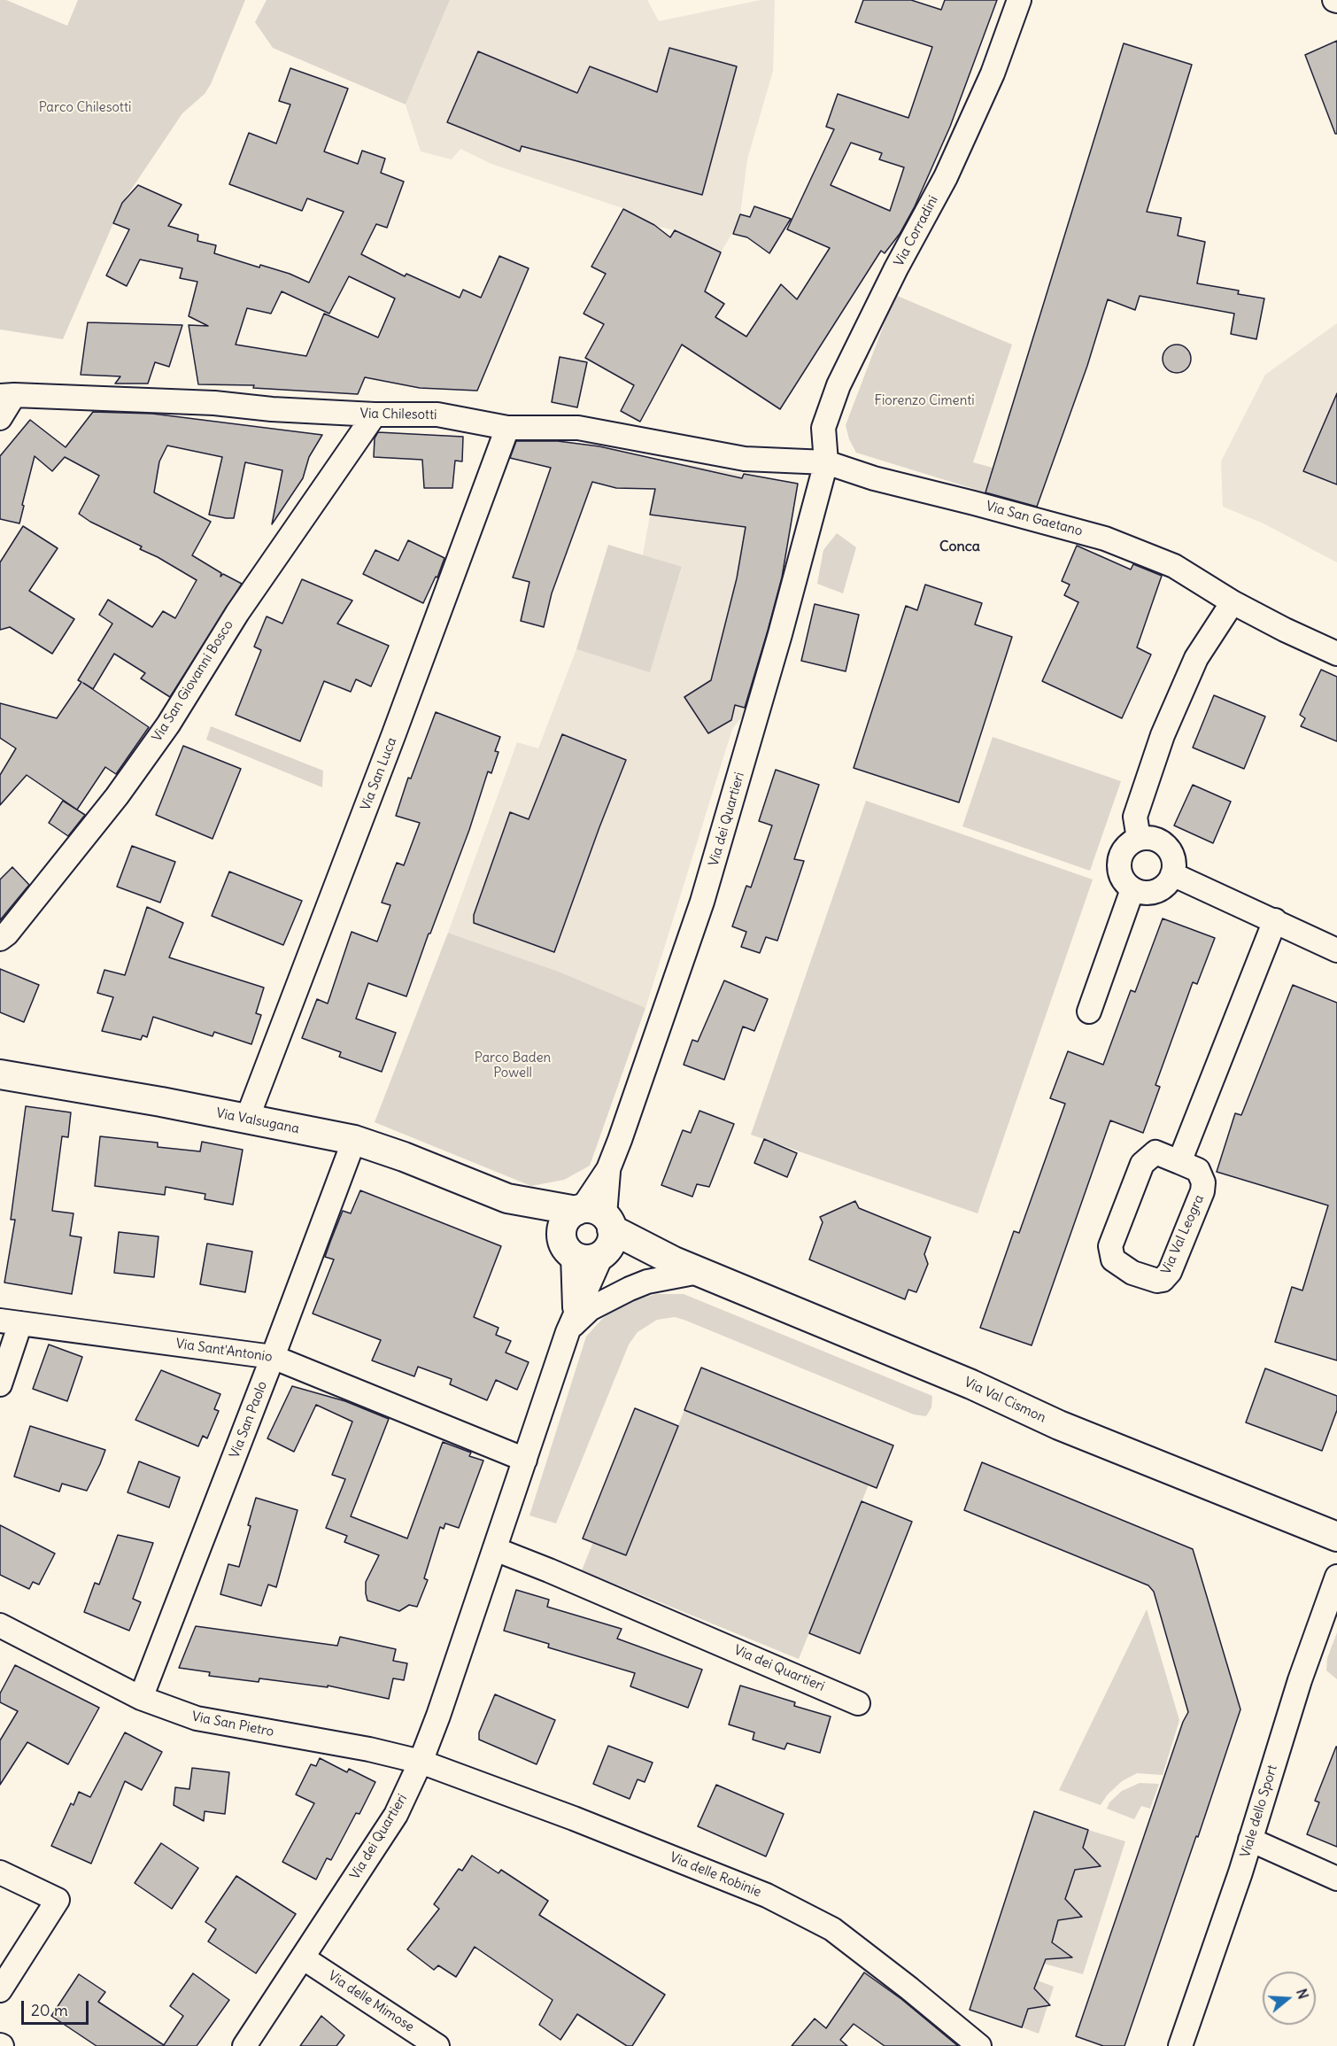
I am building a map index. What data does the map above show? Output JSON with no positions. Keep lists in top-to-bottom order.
{
  "streets": {
    "main road": ["Via Valsugana", "Via Val Cismon"],
    "street": [
      "Via Corradini",
      "Via Chilesotti",
      "Via San Gaetano",
      "Via San Giovanni Bosco",
      "Via San Luca",
      "Via dei Quartieri",
      "Via Val Leogra",
      "Via Sant'Antonio",
      "Via San Paolo",
      "Via San Pietro",
      "Viale dello Sport",
      "Via delle Robinie",
      "Via delle Mimose"
    ]
  },
  "crossings": [
    ["Via Corradini", "Via Chilesotti"],
    ["Via Corradini", "Via San Gaetano"],
    ["Via Corradini", "Via dei Quartieri"],
    ["Via Chilesotti", "Via San Gaetano"],
    ["Via Chilesotti", "Via San Giovanni Bosco"],
    ["Via Chilesotti", "Via San Luca"],
    ["Via Chilesotti", "Via dei Quartieri"],
    ["Via San Gaetano", "Via dei Quartieri"],
    ["Via San Luca", "Via Valsugana"],
    ["Via dei Quartieri", "Via Valsugana"],
    ["Via dei Quartieri", "Via Sant'Antonio"],
    ["Via dei Quartieri", "Via Val Cismon"],
    ["Via dei Quartieri", "Via San Pietro"],
    ["Via dei Quartieri", "Via delle Robinie"],
    ["Via dei Quartieri", "Via delle Mimose"],
    ["Via Valsugana", "Via Val Cismon"],
    ["Via Valsugana", "Via San Paolo"],
    ["Via Sant'Antonio", "Via San Paolo"],
    ["Via San Paolo", "Via San Pietro"],
    ["Via San Pietro", "Via delle Robinie"]
  ],
  "districts": ["Conca"],
  "parks": ["Parco Chilesotti", "Fiorenzo Cimenti", "Parco Baden Powell"],
  "scale_bar": "20 m",
  "north": "right"
}
